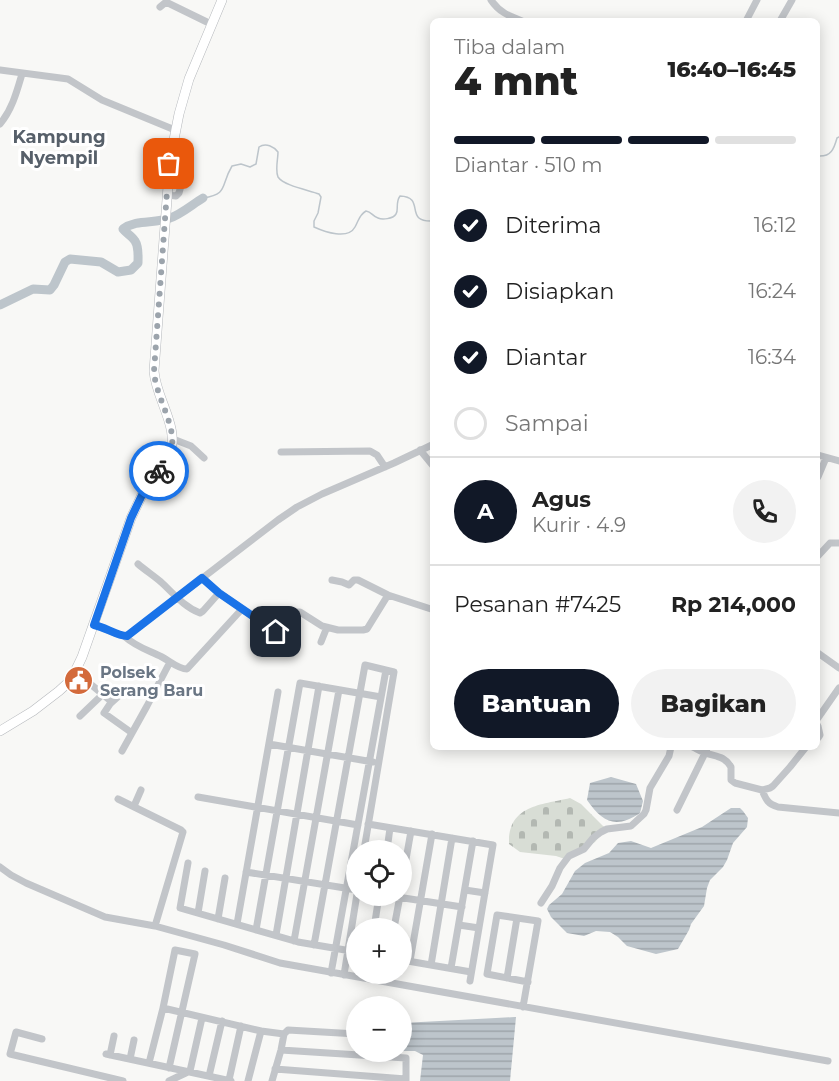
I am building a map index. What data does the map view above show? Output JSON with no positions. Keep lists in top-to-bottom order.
{
  "districts": ["Kampung Nyempil"],
  "places": {
    "public building": ["Polsek Serang Baru"]
  },
  "page": {
    "heading": ["4 mnt", "Tiba dalam", "16:40–16:45"],
    "panel": [
      "Agus",
      "Kurir · 4.9",
      "Pesanan #7425",
      "Rp 214,000"
    ],
    "bar": "Diantar · 510 m",
    "list": [
      ["Diterima", "16:12"],
      ["Disiapkan", "16:24"],
      ["Diantar", "16:34"],
      "Sampai"
    ],
    "round": "A",
    "buttons": ["Bantuan", "Bagikan"],
    "map_buttons": ["+", "−"]
  }
}
